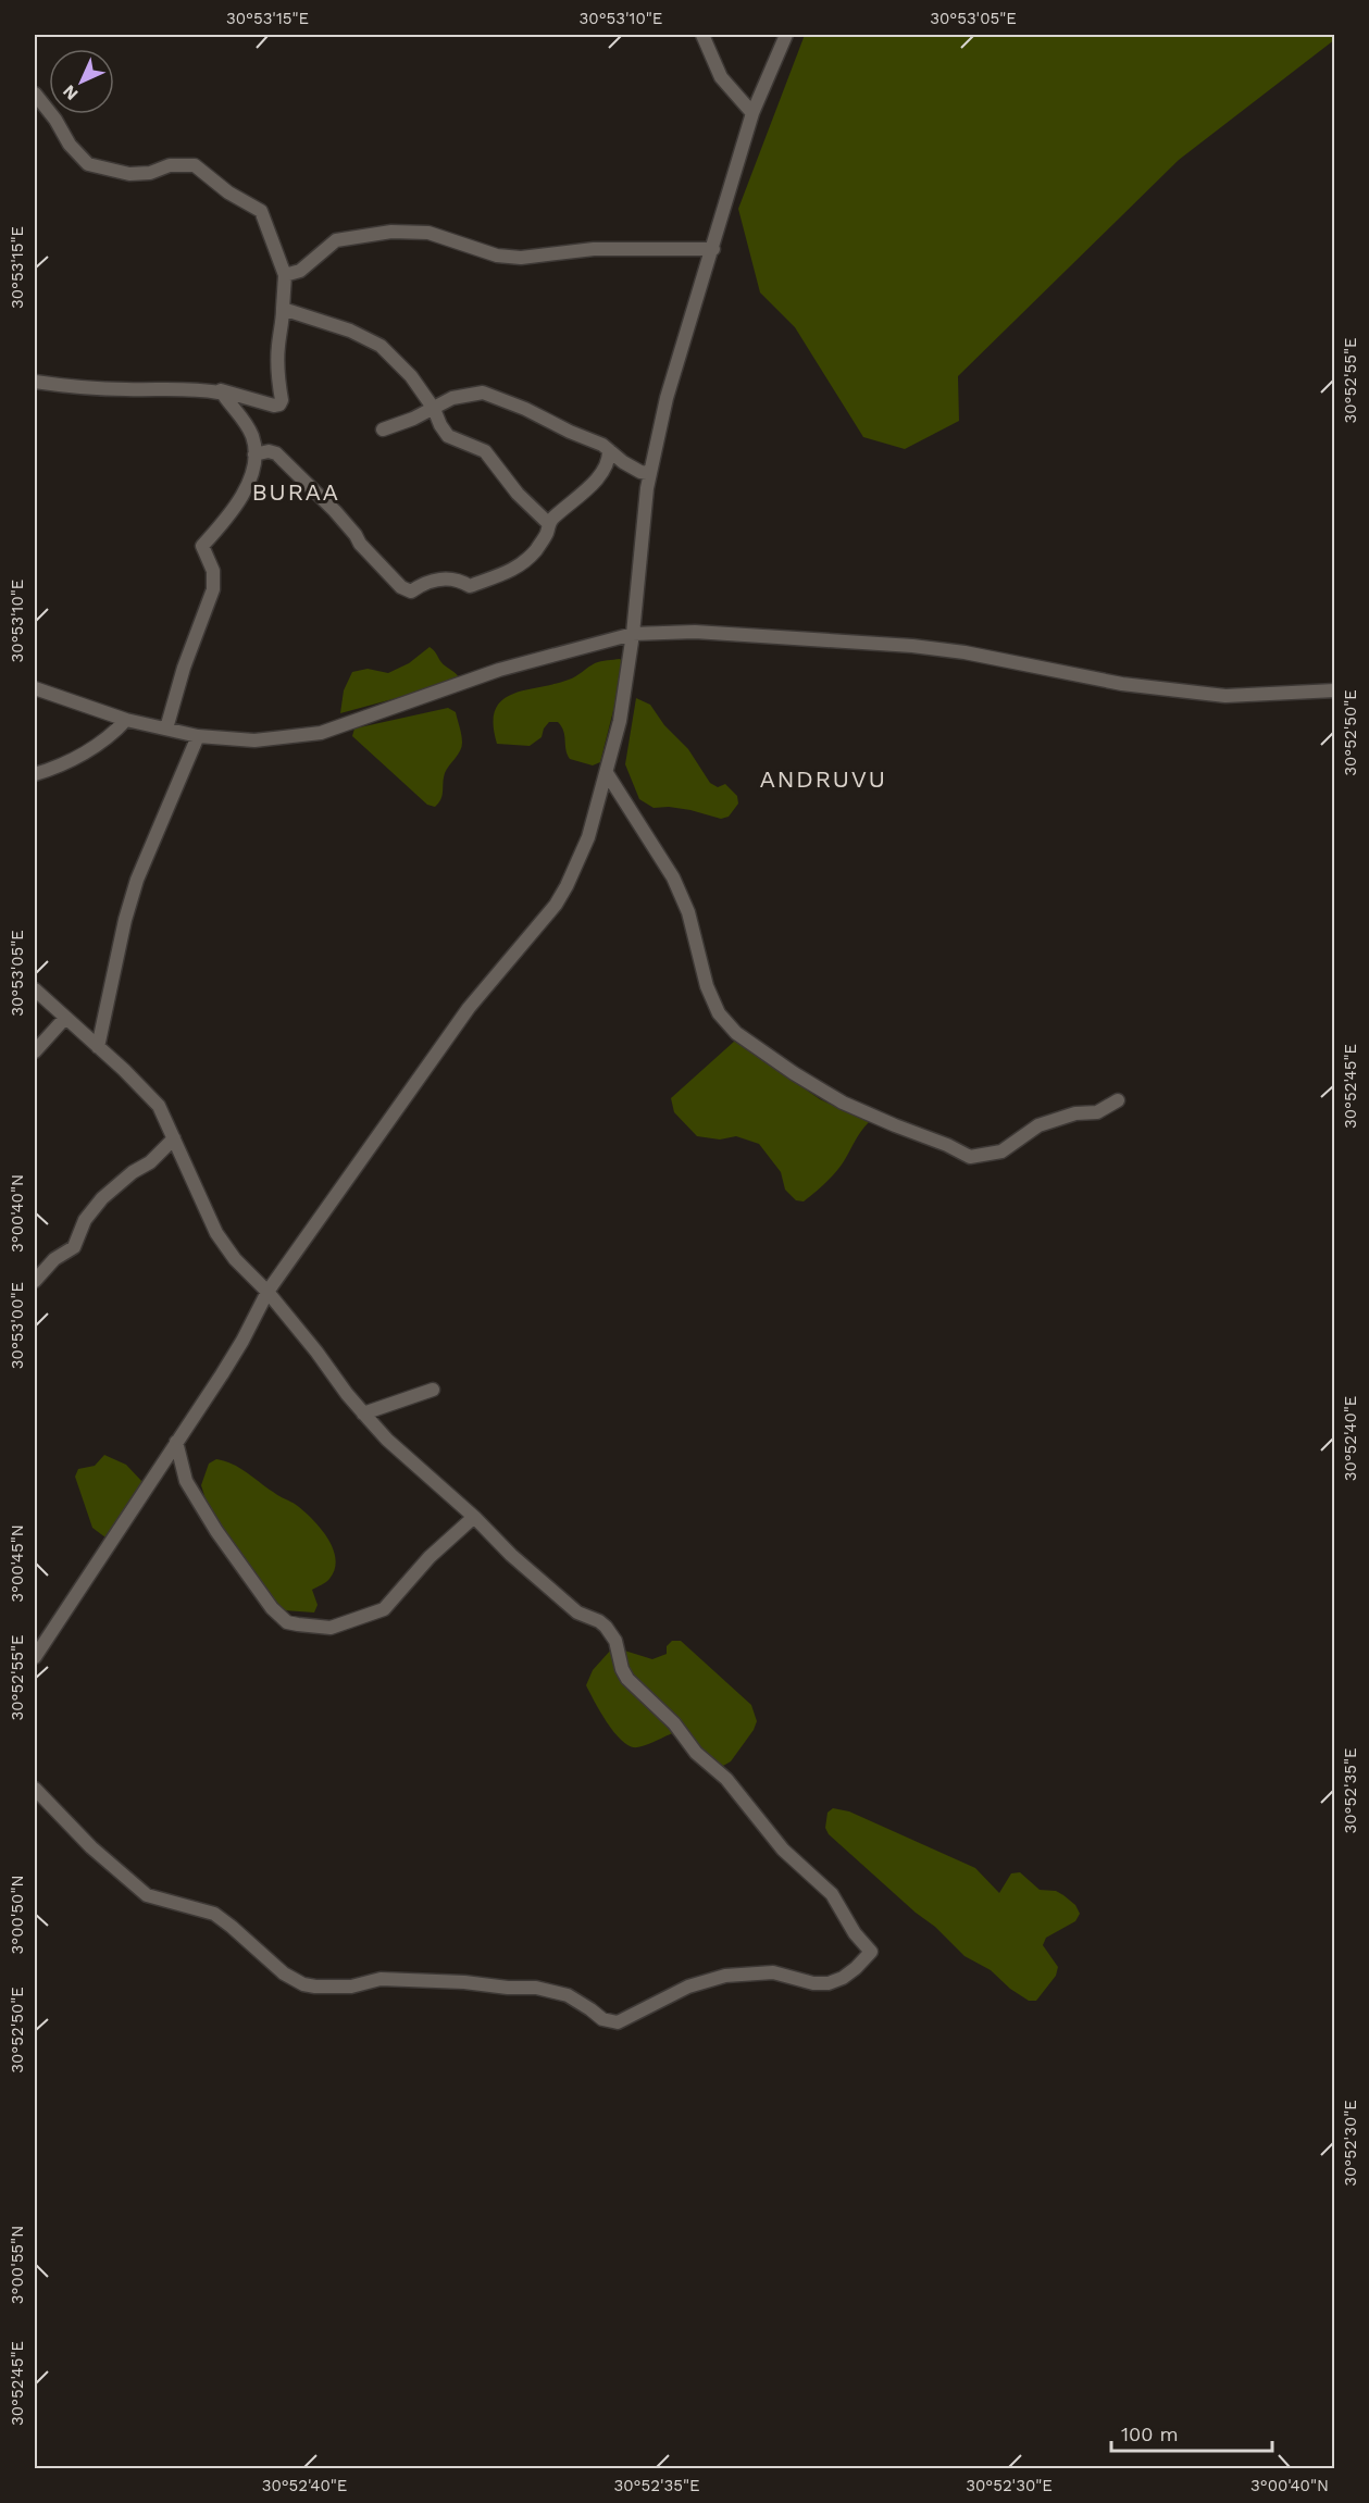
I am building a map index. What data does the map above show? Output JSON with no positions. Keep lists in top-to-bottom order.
{
  "districts": ["BURAA", "ANDRUVU"],
  "scale_bar": "100 m",
  "north": "bottom left",
  "coordinates": [
    "30°53'15\"E",
    "30°53'10\"E",
    "30°53'05\"E",
    "30°52'55\"E",
    "30°52'50\"E",
    "30°52'45\"E",
    "3°00'40\"N",
    "30°53'00\"E",
    "30°52'40\"E",
    "3°00'45\"N",
    "30°52'35\"E",
    "3°00'50\"N",
    "30°52'30\"E",
    "3°00'55\"N"
  ]
}
